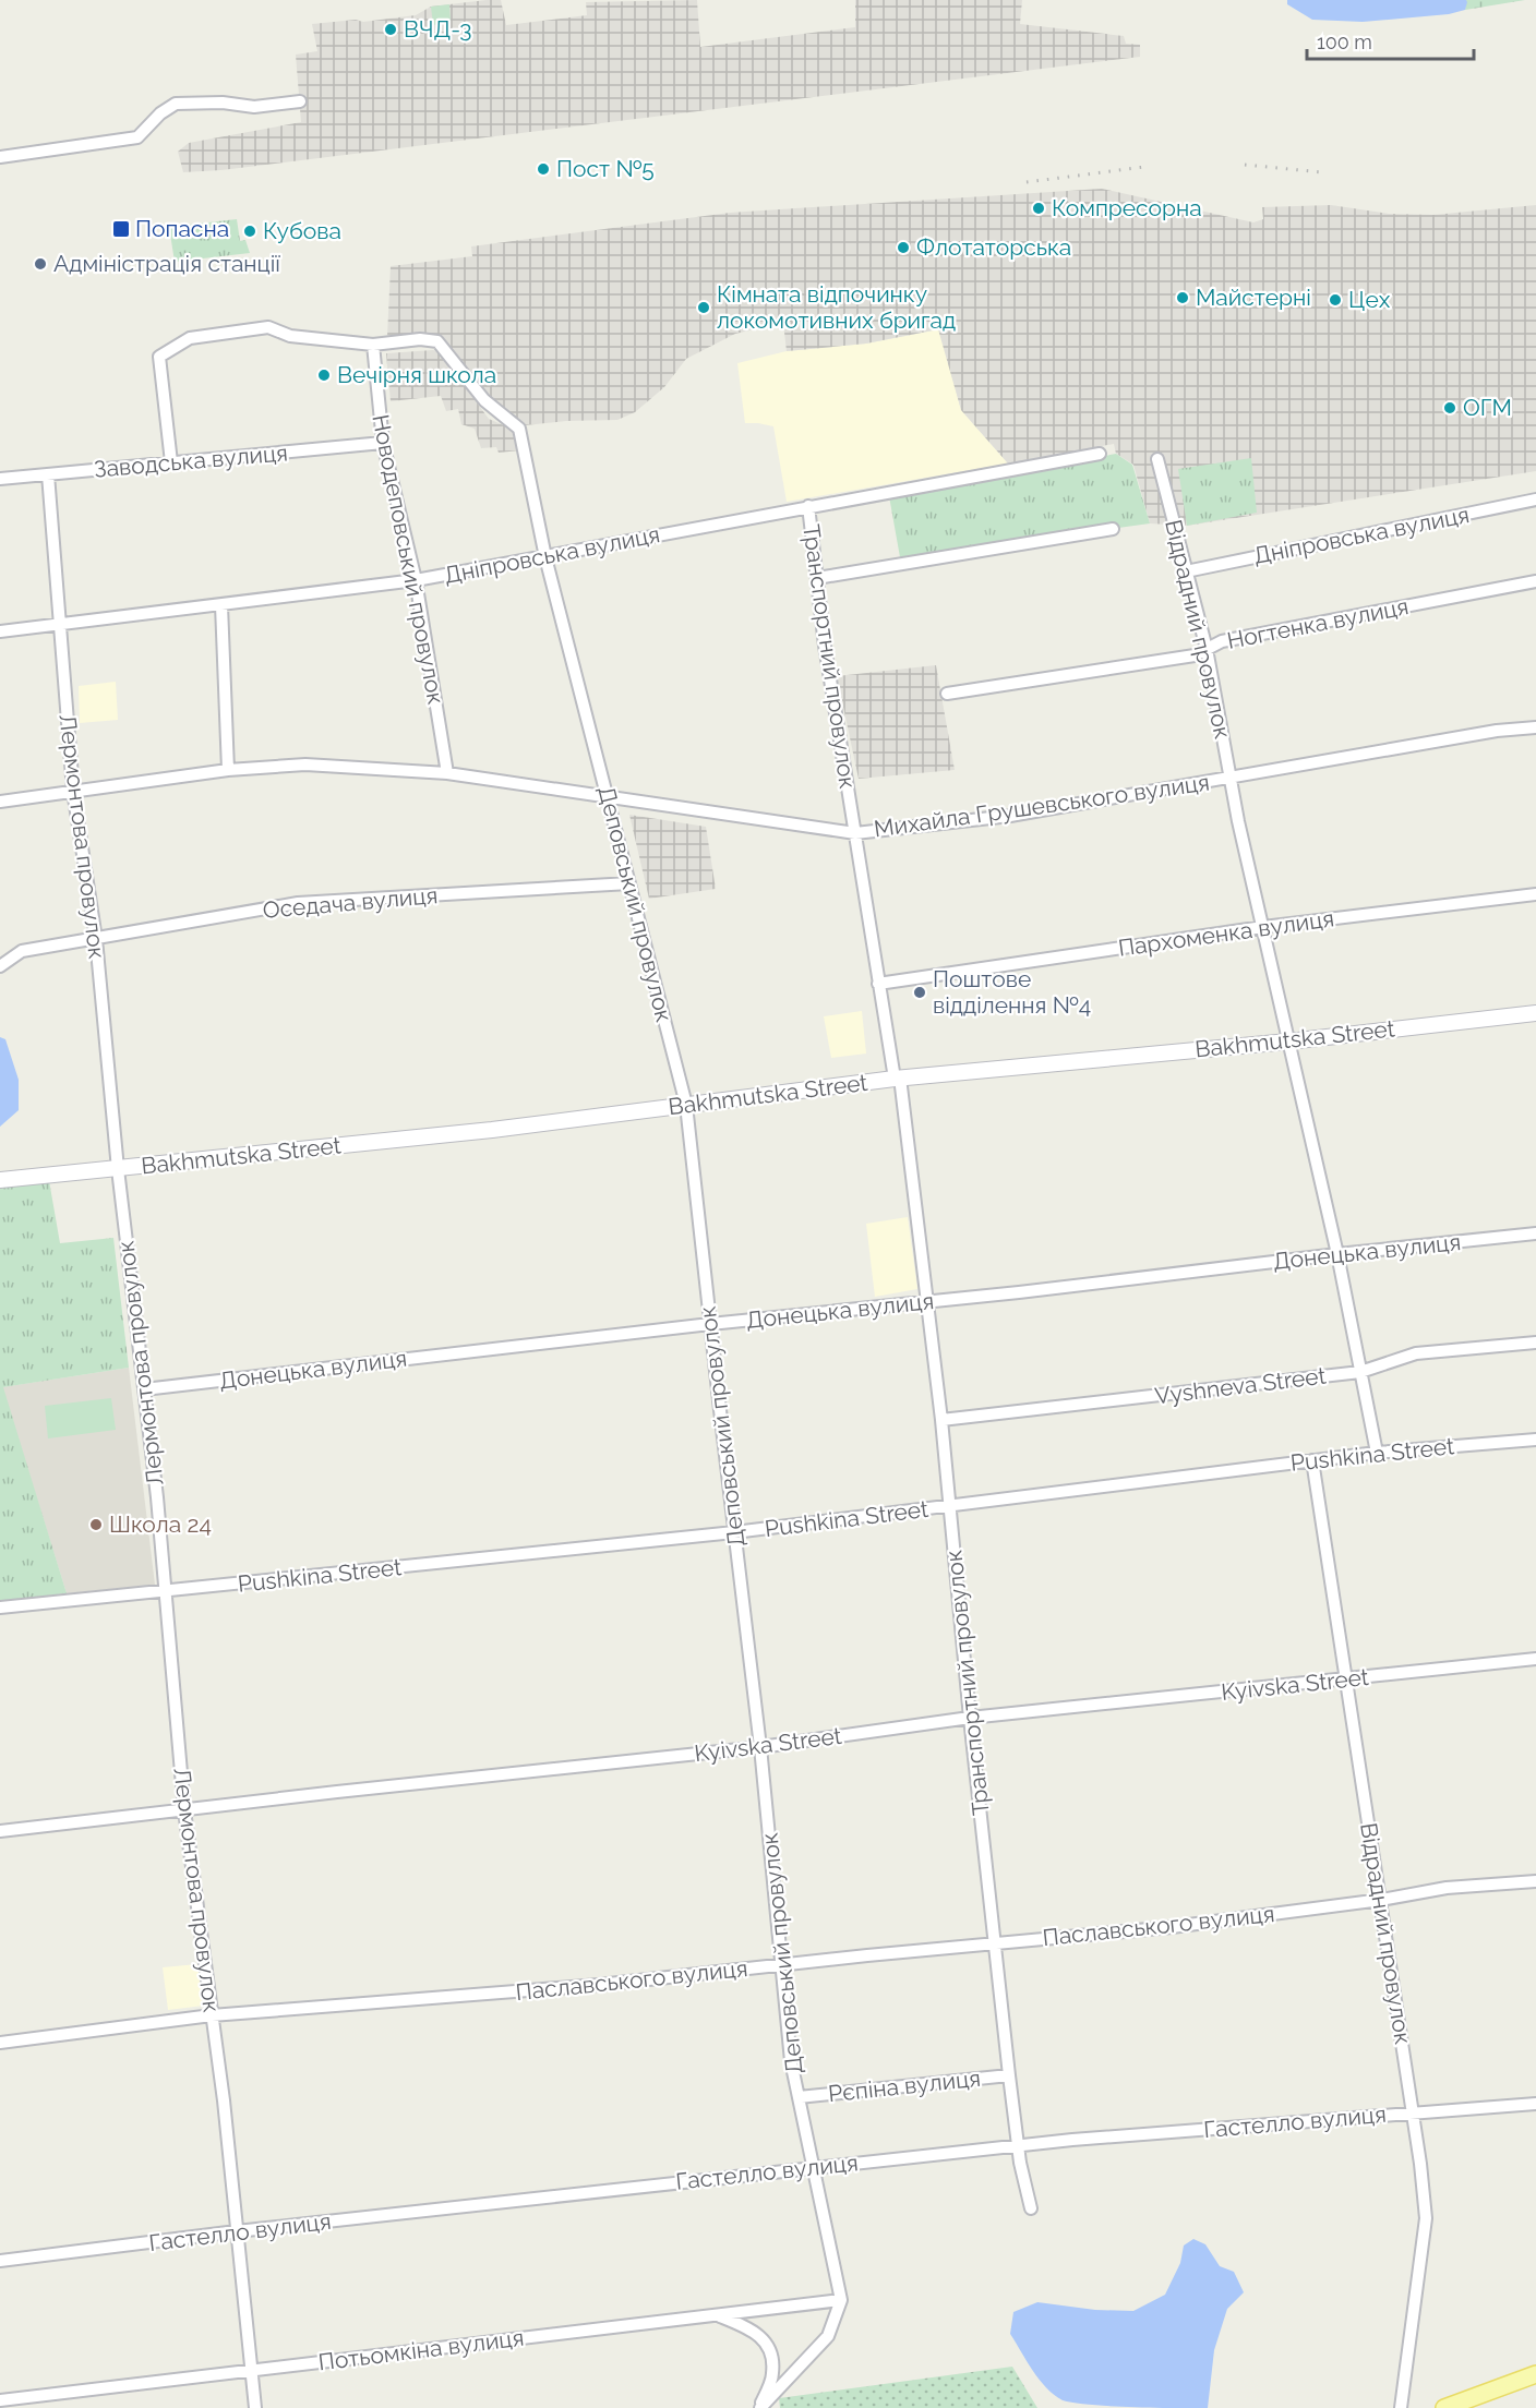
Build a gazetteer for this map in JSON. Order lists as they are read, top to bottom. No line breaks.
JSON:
{"streets":{"street":["Заводська вулиця","Дніпровська вулиця","Новодеповський провулок","Ногтенка вулиця","Відрадний провулок","Транспортний провулок","Михайла Грушевського вулиця","Лермонтова провулок","Оседача вулиця","Деповський провулок","Пархоменка вулиця","Bakhmutska Street","Донецька вулиця","Vyshneva Street","Pushkina Street","Kyivska Street","Паславського вулиця","Рєпіна вулиця","Гастелло вулиця","Потьомкіна вулиця"]},"crossings":[["Заводська вулиця","Новодеповський провулок"],["Заводська вулиця","Лермонтова провулок"],["Дніпровська вулиця","Новодеповський провулок"],["Дніпровська вулиця","Відрадний провулок"],["Дніпровська вулиця","Транспортний провулок"],["Дніпровська вулиця","Лермонтова провулок"],["Дніпровська вулиця","Деповський провулок"],["Новодеповський провулок","Михайла Грушевського вулиця"],["Новодеповський провулок","Деповський провулок"],["Ногтенка вулиця","Відрадний провулок"],["Відрадний провулок","Михайла Грушевського вулиця"],["Відрадний провулок","Пархоменка вулиця"],["Відрадний провулок","Bakhmutska Street"],["Відрадний провулок","Донецька вулиця"],["Відрадний провулок","Vyshneva Street"],["Відрадний провулок","Pushkina Street"],["Відрадний провулок","Kyivska Street"],["Відрадний провулок","Паславського вулиця"],["Відрадний провулок","Гастелло вулиця"],["Транспортний провулок","Михайла Грушевського вулиця"],["Транспортний провулок","Пархоменка вулиця"],["Транспортний провулок","Bakhmutska Street"],["Транспортний провулок","Донецька вулиця"],["Транспортний провулок","Vyshneva Street"],["Транспортний провулок","Pushkina Street"],["Транспортний провулок","Kyivska Street"],["Транспортний провулок","Паславського вулиця"],["Транспортний провулок","Рєпіна вулиця"],["Транспортний провулок","Гастелло вулиця"],["Михайла Грушевського вулиця","Лермонтова провулок"],["Михайла Грушевського вулиця","Деповський провулок"],["Лермонтова провулок","Оседача вулиця"],["Лермонтова провулок","Bakhmutska Street"],["Лермонтова провулок","Донецька вулиця"],["Лермонтова провулок","Pushkina Street"],["Лермонтова провулок","Kyivska Street"],["Лермонтова провулок","Паславського вулиця"],["Лермонтова провулок","Гастелло вулиця"],["Лермонтова провулок","Потьомкіна вулиця"],["Оседача вулиця","Деповський провулок"],["Деповський провулок","Bakhmutska Street"],["Деповський провулок","Донецька вулиця"],["Деповський провулок","Pushkina Street"],["Деповський провулок","Kyivska Street"],["Деповський провулок","Паславського вулиця"],["Деповський провулок","Рєпіна вулиця"],["Деповський провулок","Гастелло вулиця"],["Деповський провулок","Потьомкіна вулиця"]],"places":{"other":["ВЧД-3","Пост №5","Компресорна","Кубова","Флотаторська","Адміністрація станції","Майстерні","Цех","Кімната відпочинку локомотивних бригад","Вечірня школа","ОГМ","Поштове відділення №4","Школа 24"],"transit":["Попасна"]},"scale_bar":"100 m"}
